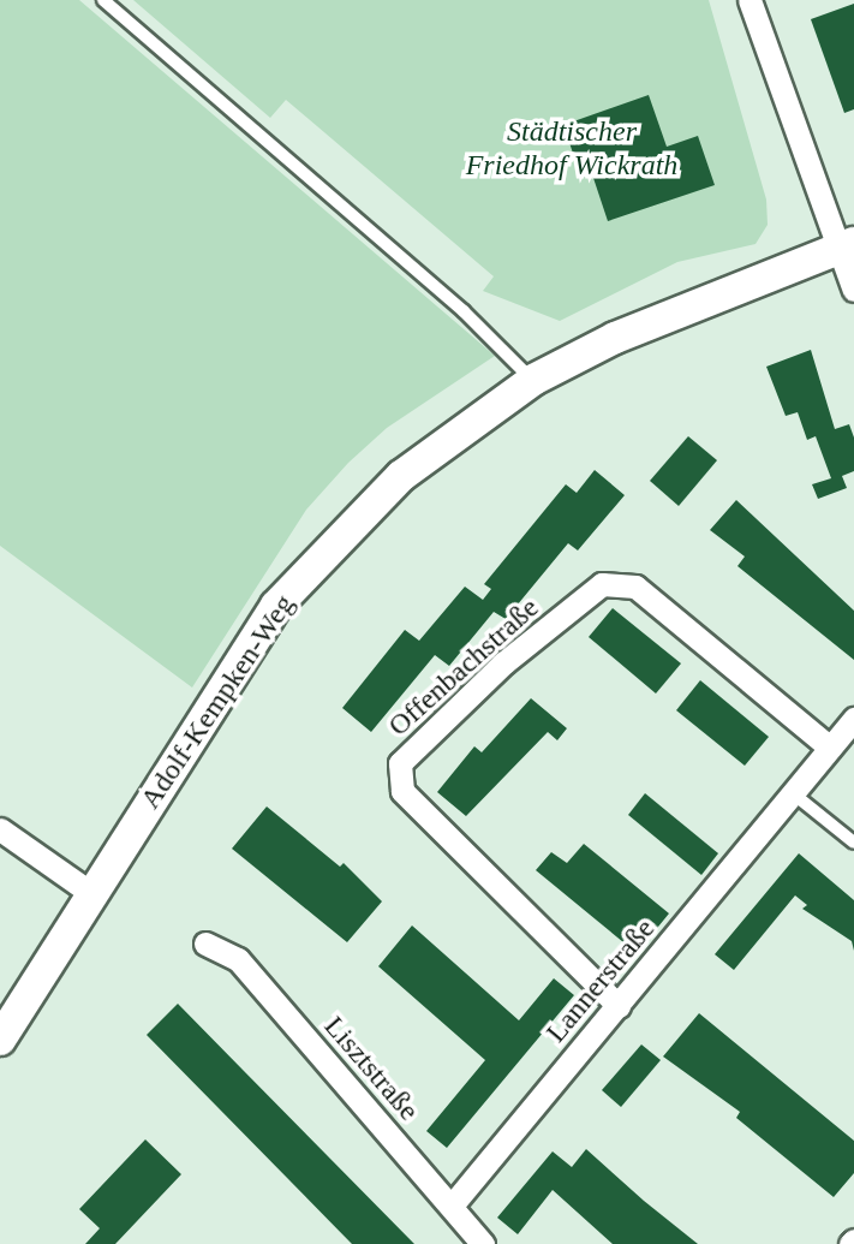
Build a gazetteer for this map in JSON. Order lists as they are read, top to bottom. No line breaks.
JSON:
{"streets":{"main road":["Adolf-Kempken-Weg"],"street":["Offenbachstraße","Lannerstraße","Lisztstraße"]},"crossings":[["Offenbachstraße","Lannerstraße"],["Lannerstraße","Lisztstraße"]],"parks":["Städtischer Friedhof Wickrath"]}
